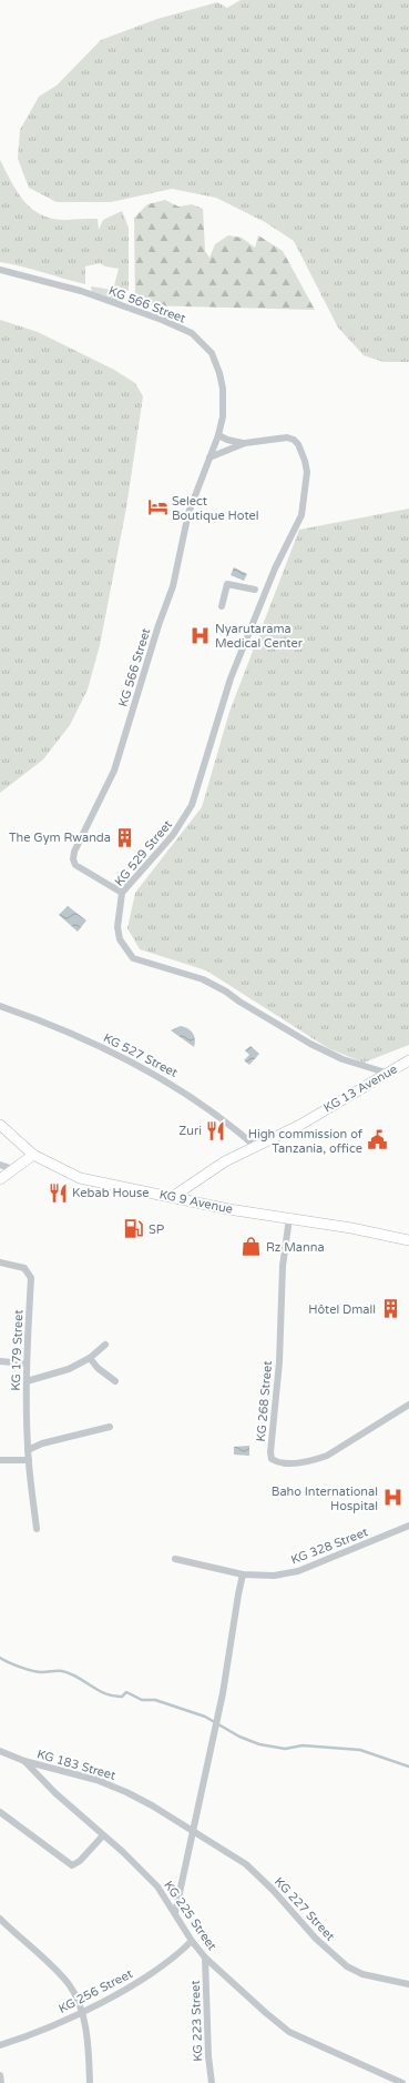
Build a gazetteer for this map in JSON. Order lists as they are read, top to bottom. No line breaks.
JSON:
{"streets":{"main road":["KG 13 Avenue","KG 9 Avenue"],"street":["KG 566 Street","KG 529 Street","KG 527 Street","KG 179 Street","KG 268 Street","KG 328 Street","KG 183 Street","KG 227 Street","KG 225 Street","KG 256 Street","KG 223 Street"]},"crossings":[["KG 566 Street","KG 529 Street"],["KG 529 Street","KG 13 Avenue"],["KG 527 Street","KG 13 Avenue"],["KG 13 Avenue","KG 9 Avenue"],["KG 9 Avenue","KG 268 Street"],["KG 183 Street","KG 227 Street"],["KG 183 Street","KG 225 Street"],["KG 225 Street","KG 256 Street"],["KG 225 Street","KG 223 Street"]],"places":{"hotel":["Select Boutique Hotel"],"hospital":["Nyarutarama Medical Center","Baho International Hospital"],"building":["The Gym Rwanda","Hôtel Dmall"],"restaurant":["Zuri","Kebab House"],"public building":["High commission of Tanzania, office"],"fuel station":["SP"],"shop":["Rz Manna"]}}
